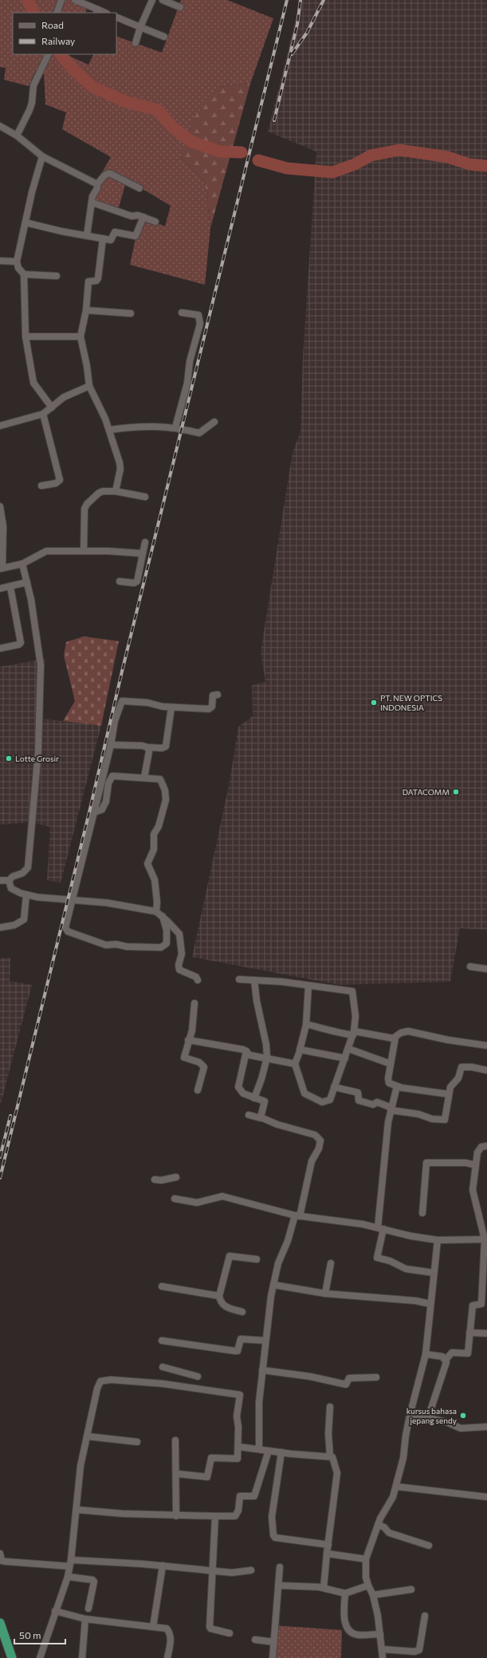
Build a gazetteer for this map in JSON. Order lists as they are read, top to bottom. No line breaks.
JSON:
{"places":["PT. NEW OPTICS INDONESIA","Lotte Grosir","DATACOMM","kursus bahasa jepang sendy"],"legend":["Road","Railway"],"scale_bar":"50 m"}
